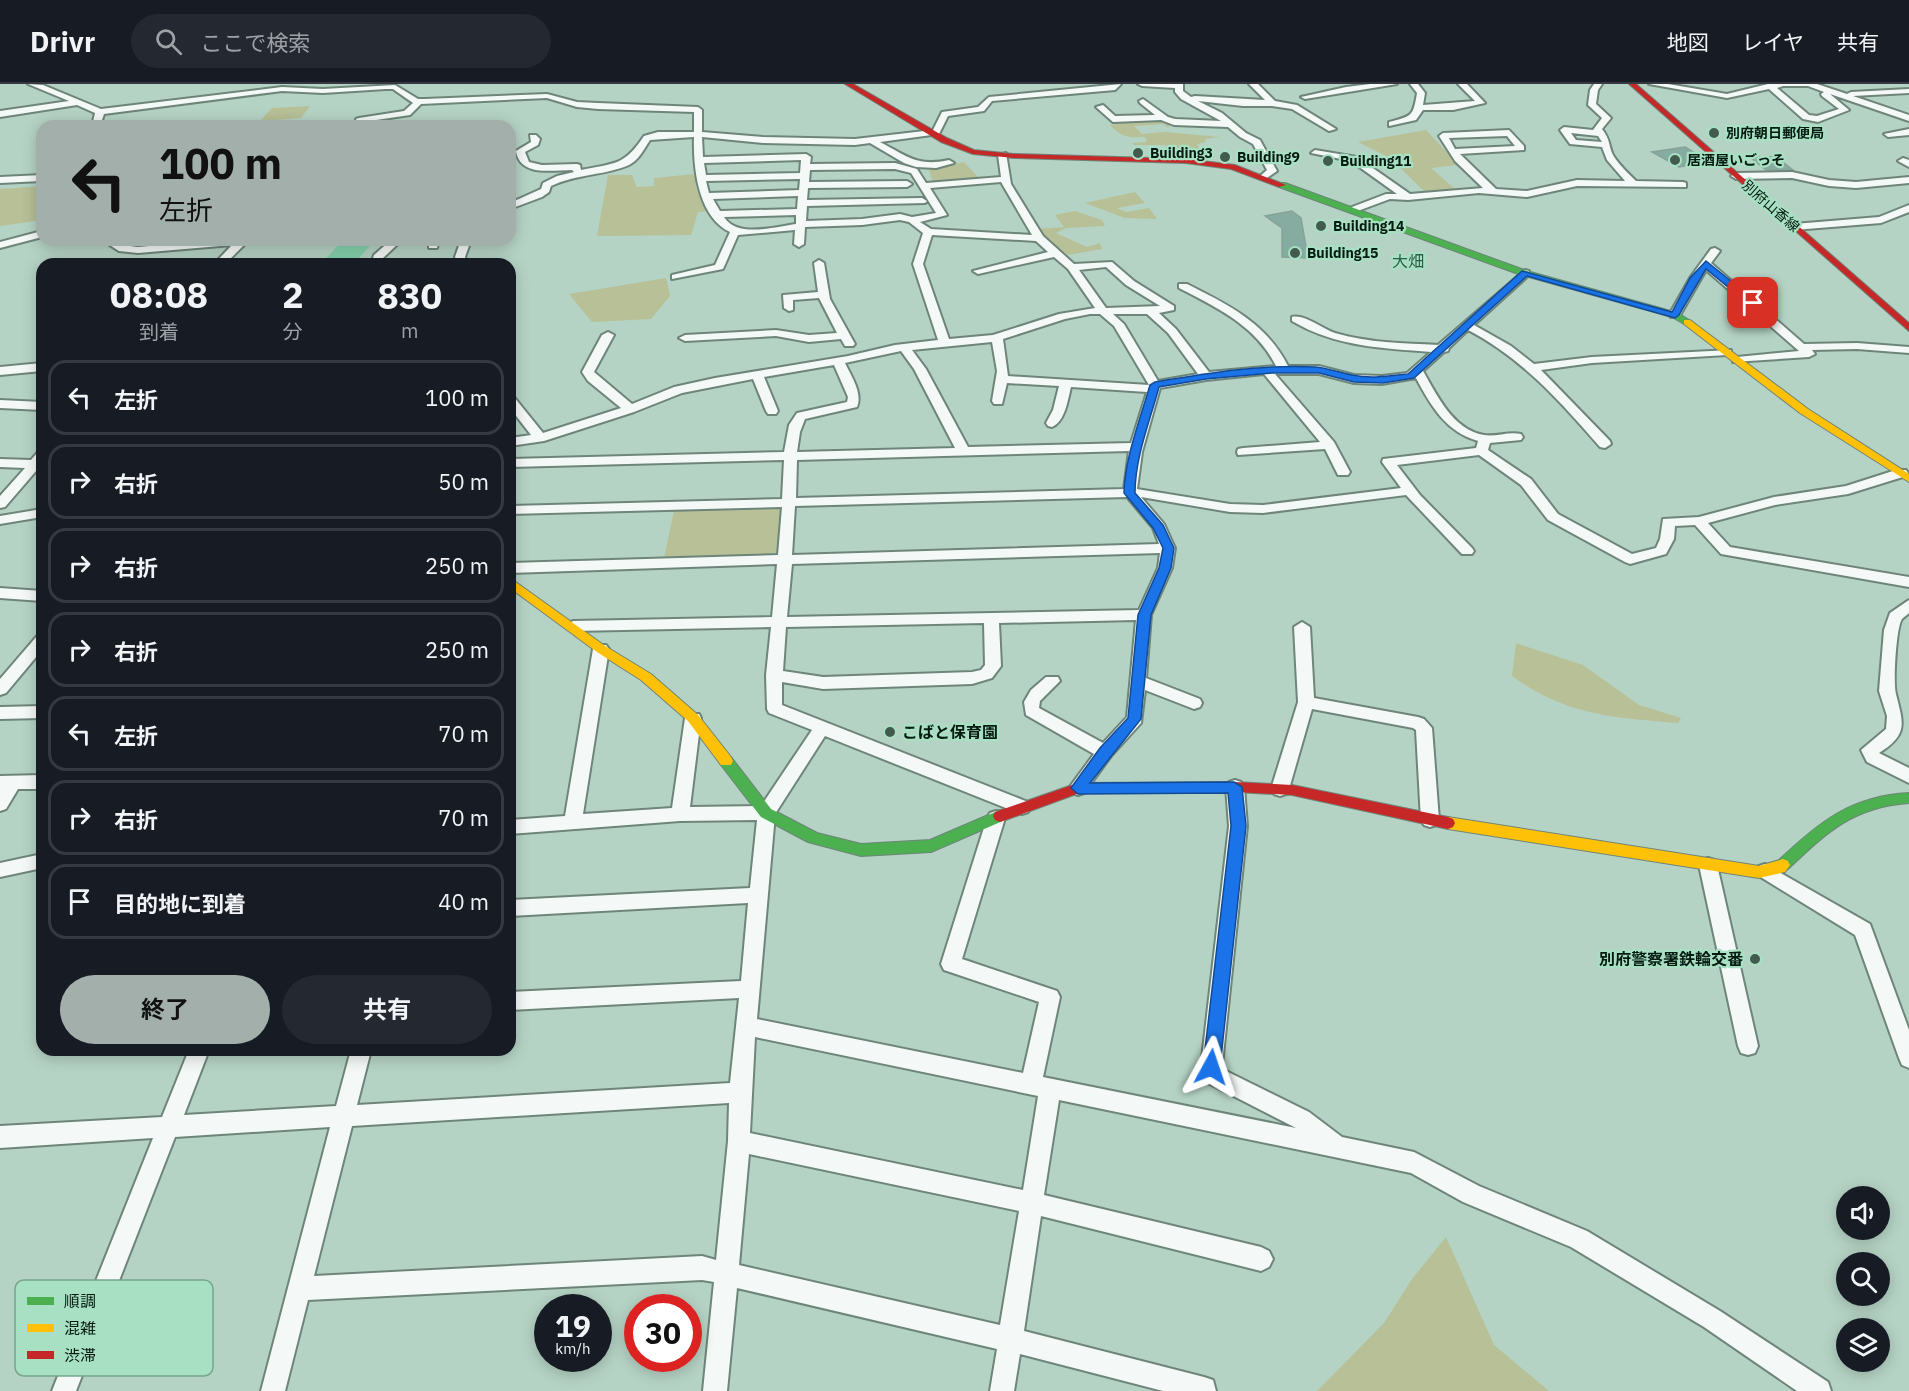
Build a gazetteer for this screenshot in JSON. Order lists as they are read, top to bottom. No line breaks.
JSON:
{"streets":{"street":["別府山香線"]},"districts":["大畑"],"places":["別府朝日郵便局","Building3","Building9","居酒屋いごっそ","Building11","Building14","Building15","こばと保育園","別府警察署鉄輪交番"],"legend":["順調","混雑","渋滞"],"page":{"header":"Drivr","search":"ここで検索","nav":["地図","レイヤ","共有"],"turn":["100 m","左折"],"eta":["08:08","到着","2","分","830","m"],"list":[{"name":"左折","value":"100 m"},{"name":"右折","value":"50 m"},{"name":"右折","value":"250 m"},{"name":"右折","value":"250 m"},{"name":"左折","value":"70 m"},{"name":"右折","value":"70 m"},{"name":"目的地に到着","value":"40 m"}],"buttons":["終了","共有"],"speed":"19 km/h","limit":"30"}}
